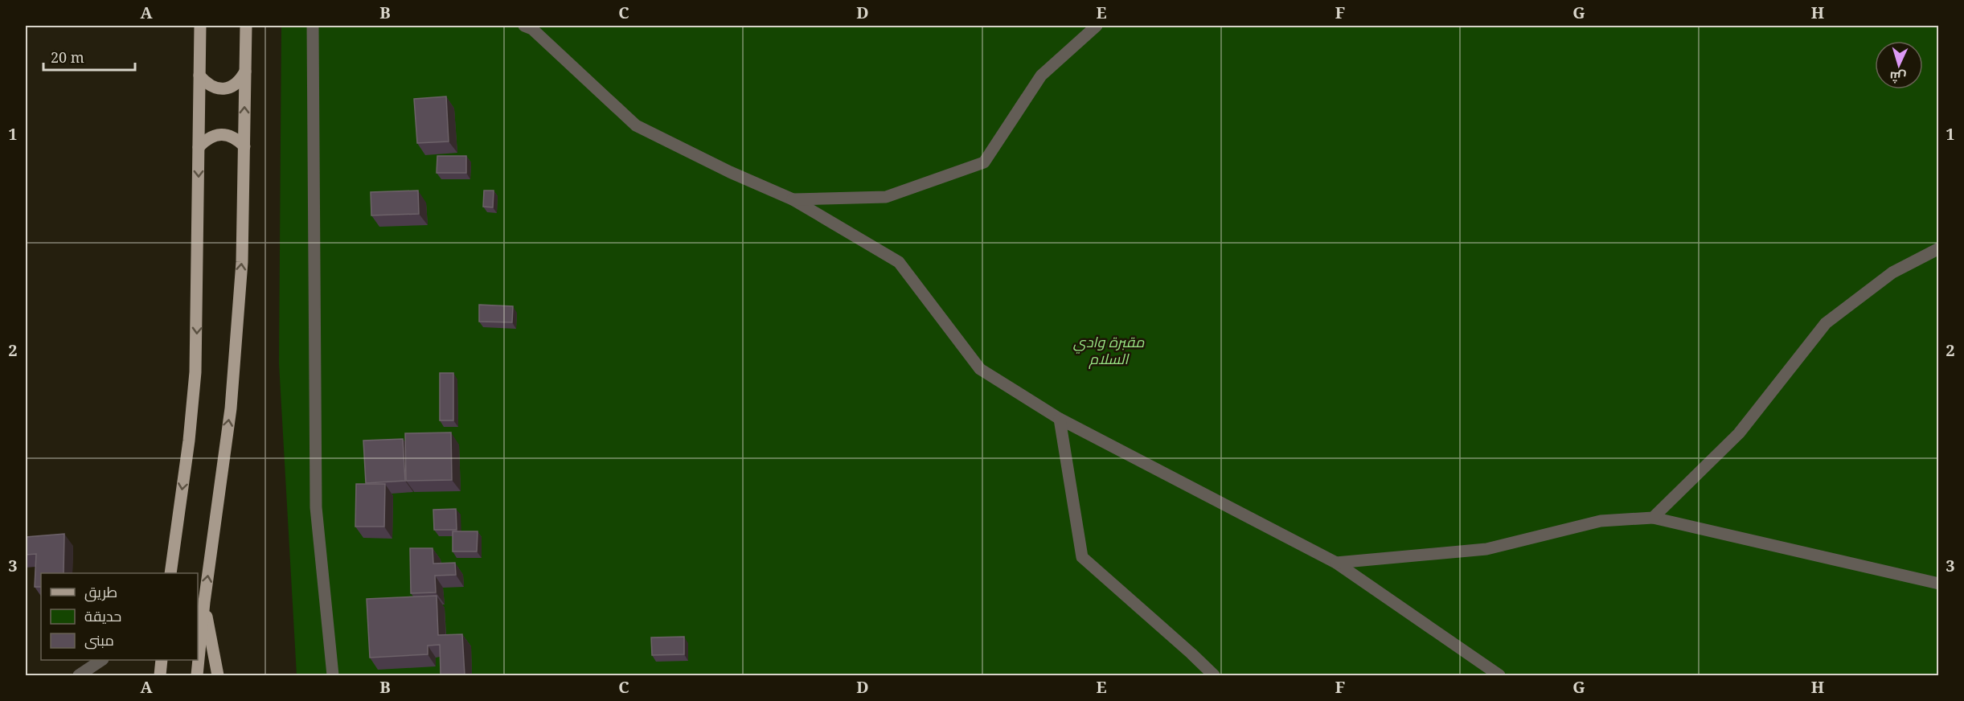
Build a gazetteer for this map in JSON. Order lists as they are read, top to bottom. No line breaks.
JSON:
{"parks":["مقبرة وادي السلام"],"legend":["طريق","حديقة","مبنى"],"scale_bar":"20 m","north":"bottom","grid":{"columns":["A","B","C","D","E","F","G","H"],"rows":["1","2","3"]}}
